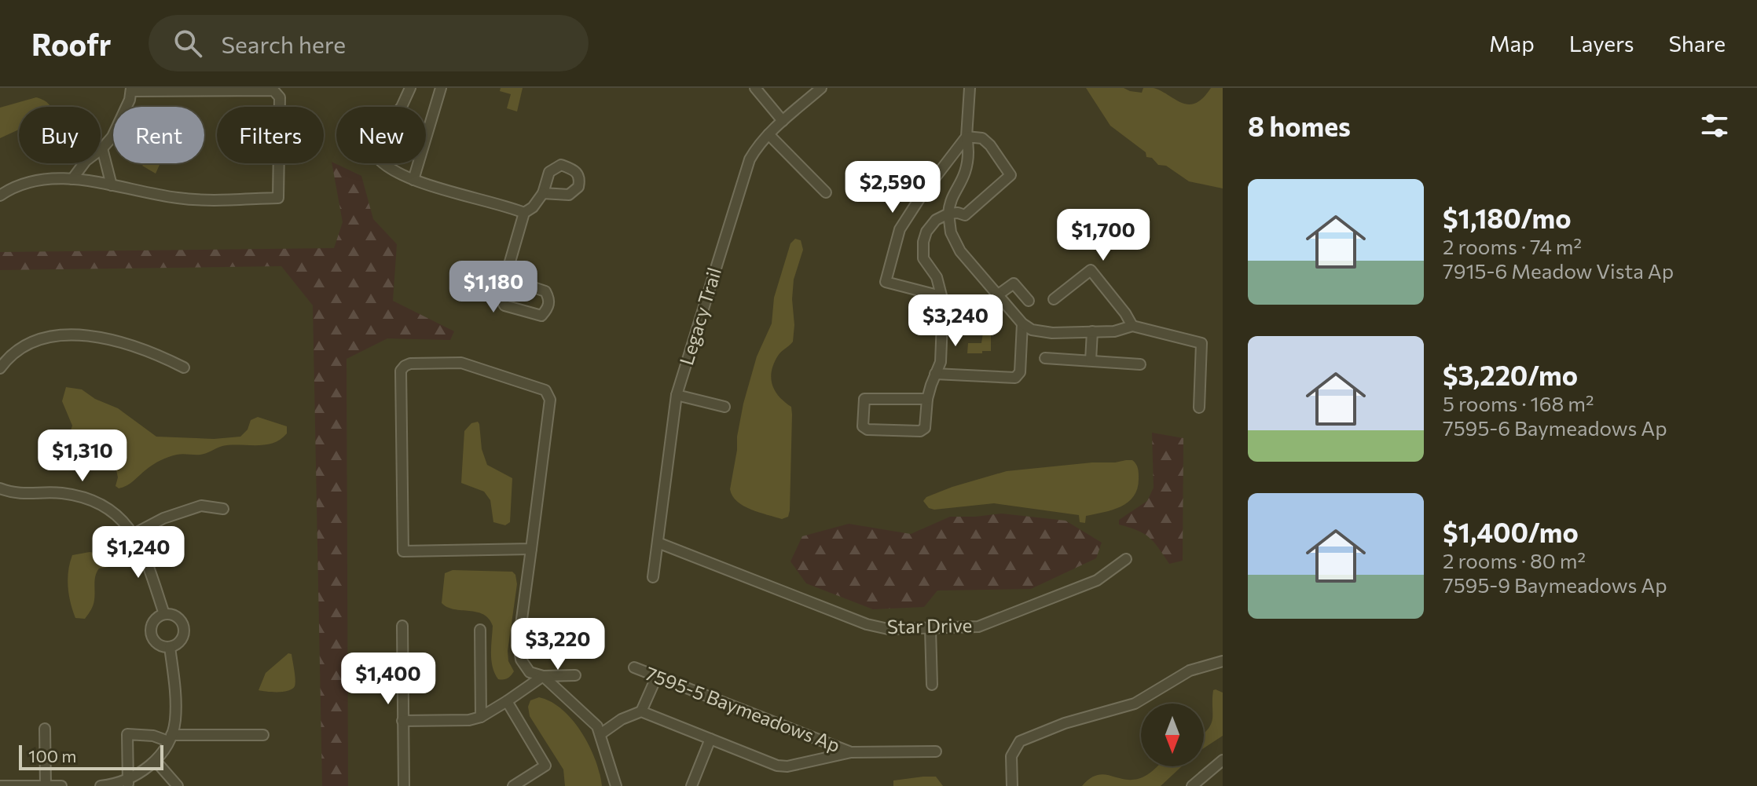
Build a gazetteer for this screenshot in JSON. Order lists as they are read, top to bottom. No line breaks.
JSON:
{"streets":{"street":["Legacy Trail","Star Drive","7595-5 Baymeadows Ap"]},"crossings":[["Legacy Trail","Star Drive"]],"scale_bar":"100 m","north":"bottom","page":{"header":"Roofr","search":"Search here","nav":["Map","Layers","Share"],"heading":"8 homes","chip":["Buy","Rent","Filters","New"],"price":["$2,590","$1,700","$1,180","$3,240","$1,310","$1,240","$3,220","$1,400"],"list":[{"name":"$1,180/mo","note":"2 rooms · 74 m² · 7915-6 Meadow Vista Ap"},{"name":"$3,220/mo","note":"5 rooms · 168 m² · 7595-6 Baymeadows Ap"},{"name":"$1,400/mo","note":"2 rooms · 80 m² · 7595-9 Baymeadows Ap"}],"scale":"100 m"}}
